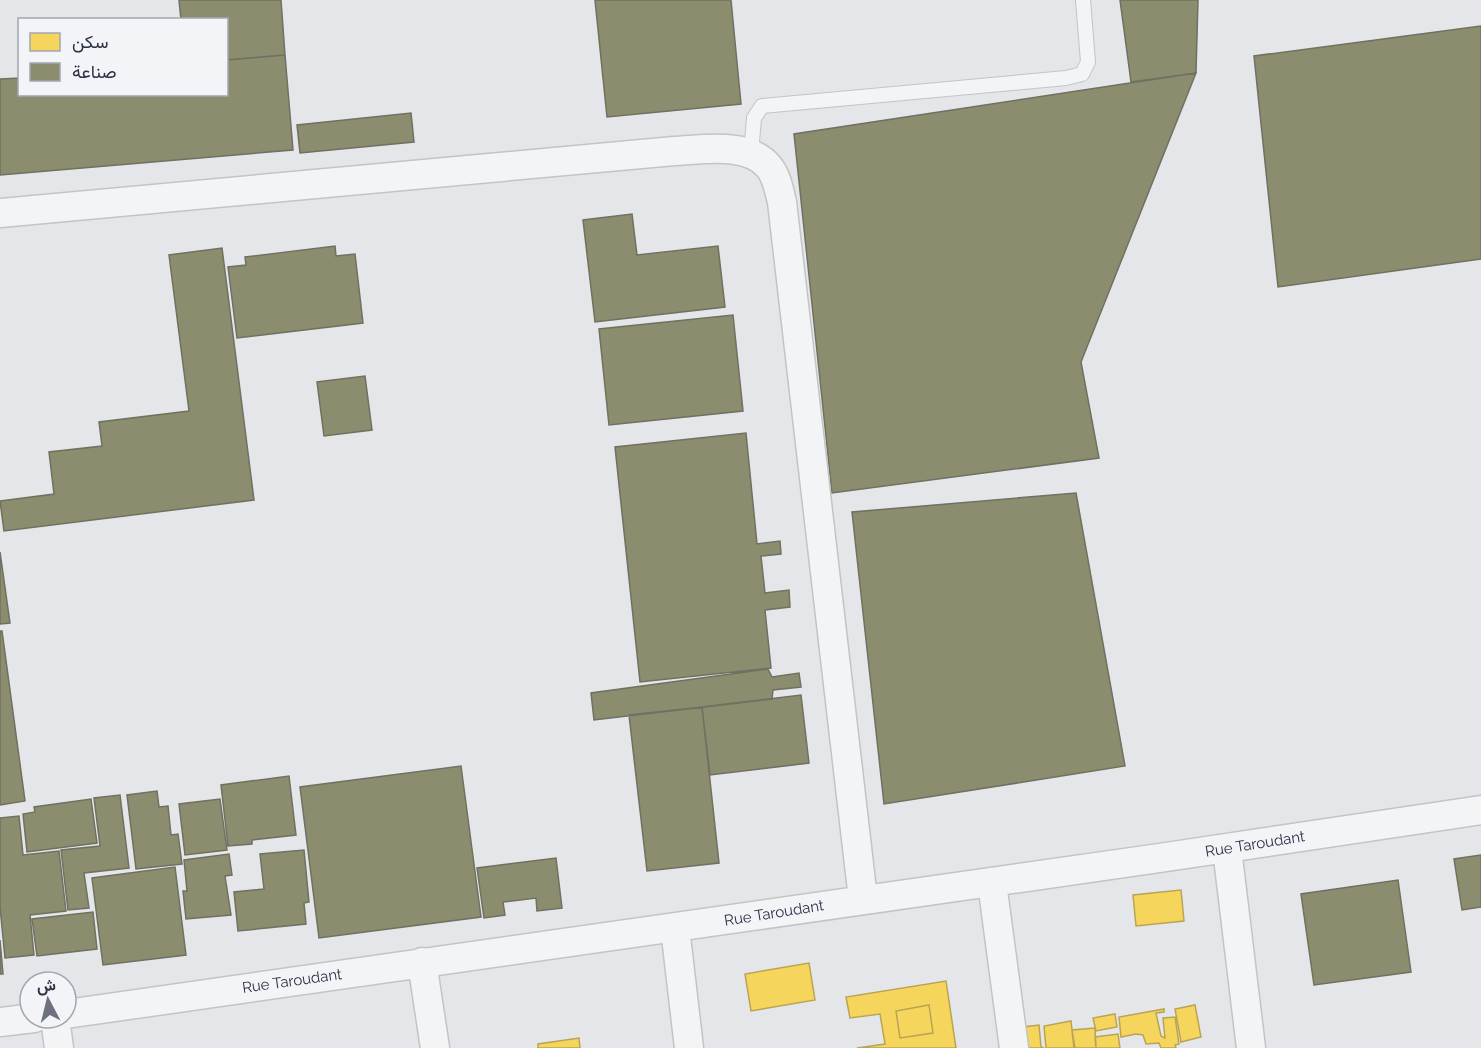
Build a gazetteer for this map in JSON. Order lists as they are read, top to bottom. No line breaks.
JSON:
{"streets":{"street":["Rue Taroudant"]},"legend":["سكن","صناعة"],"north":"top"}
